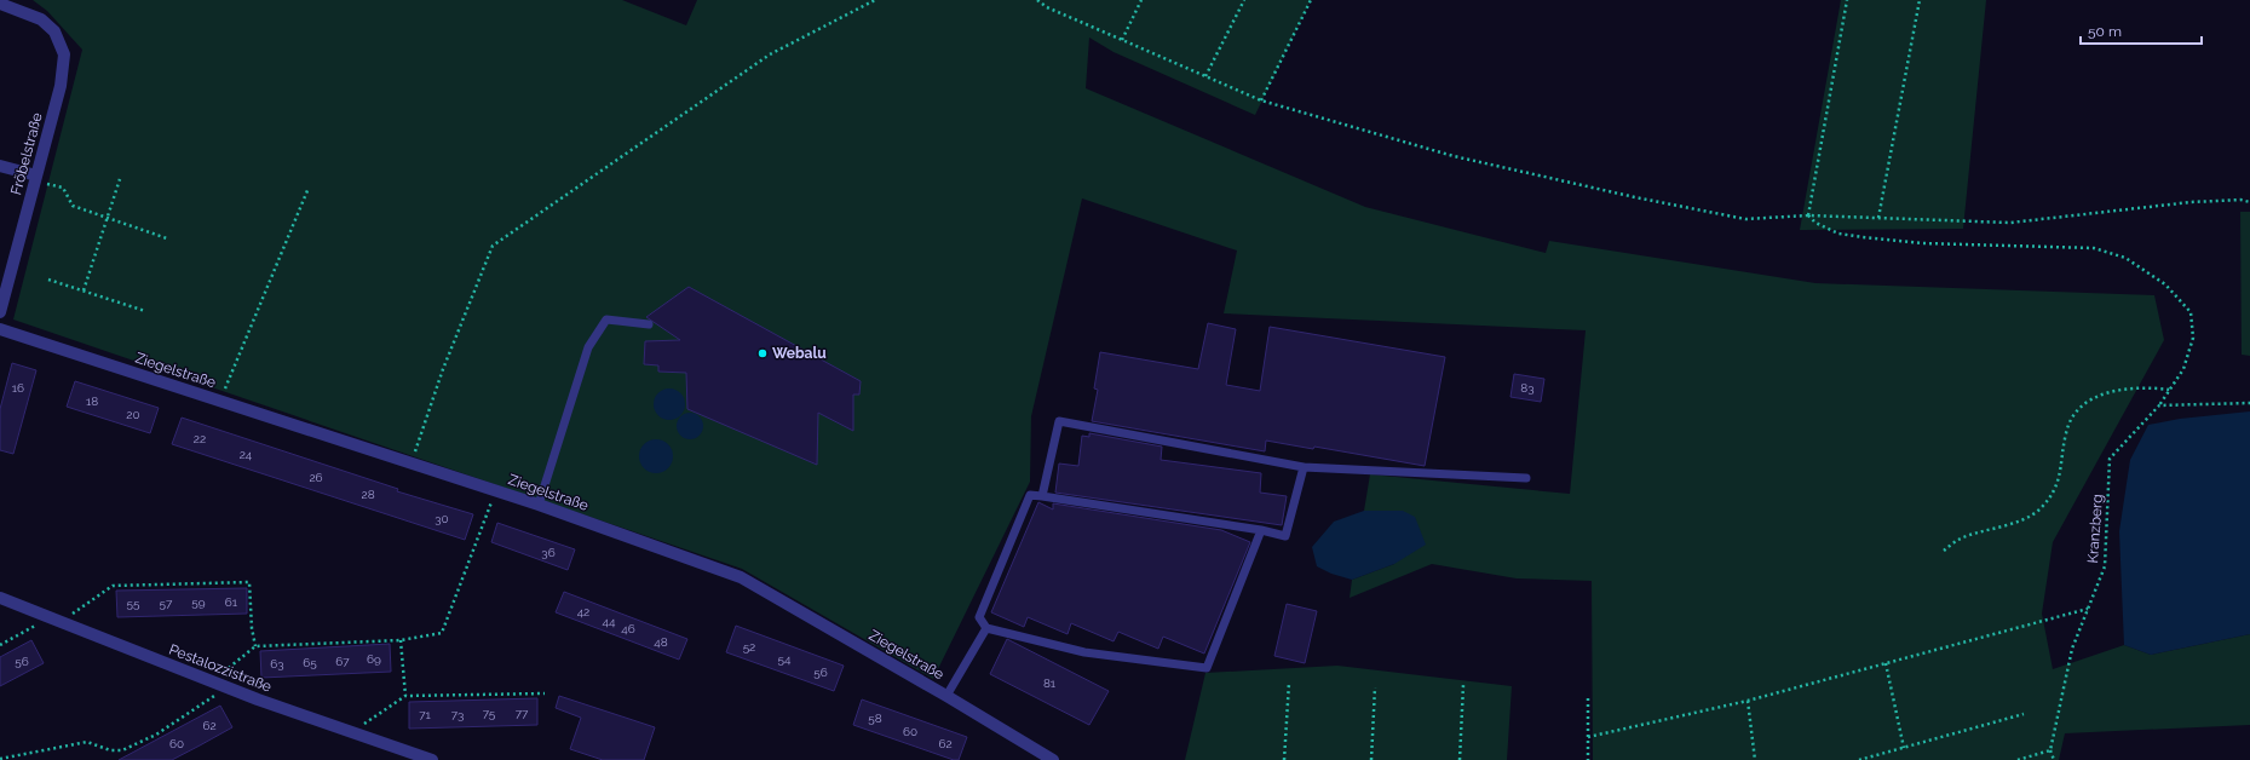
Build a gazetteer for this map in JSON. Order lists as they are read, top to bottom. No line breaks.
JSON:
{"streets":{"street":["Fröbelstraße","Ziegelstraße","Pestalozzistraße"],"path":["Kranzberg"]},"places":["Webalu"],"house_numbers":["16","83","18","20","22","24","26","28","30","36","59","61","55","57","42","44","46","48","52","69","54","56","67","65","63","56","81","75","77","71","73","58","62","60","60","62"],"scale_bar":"50 m"}
